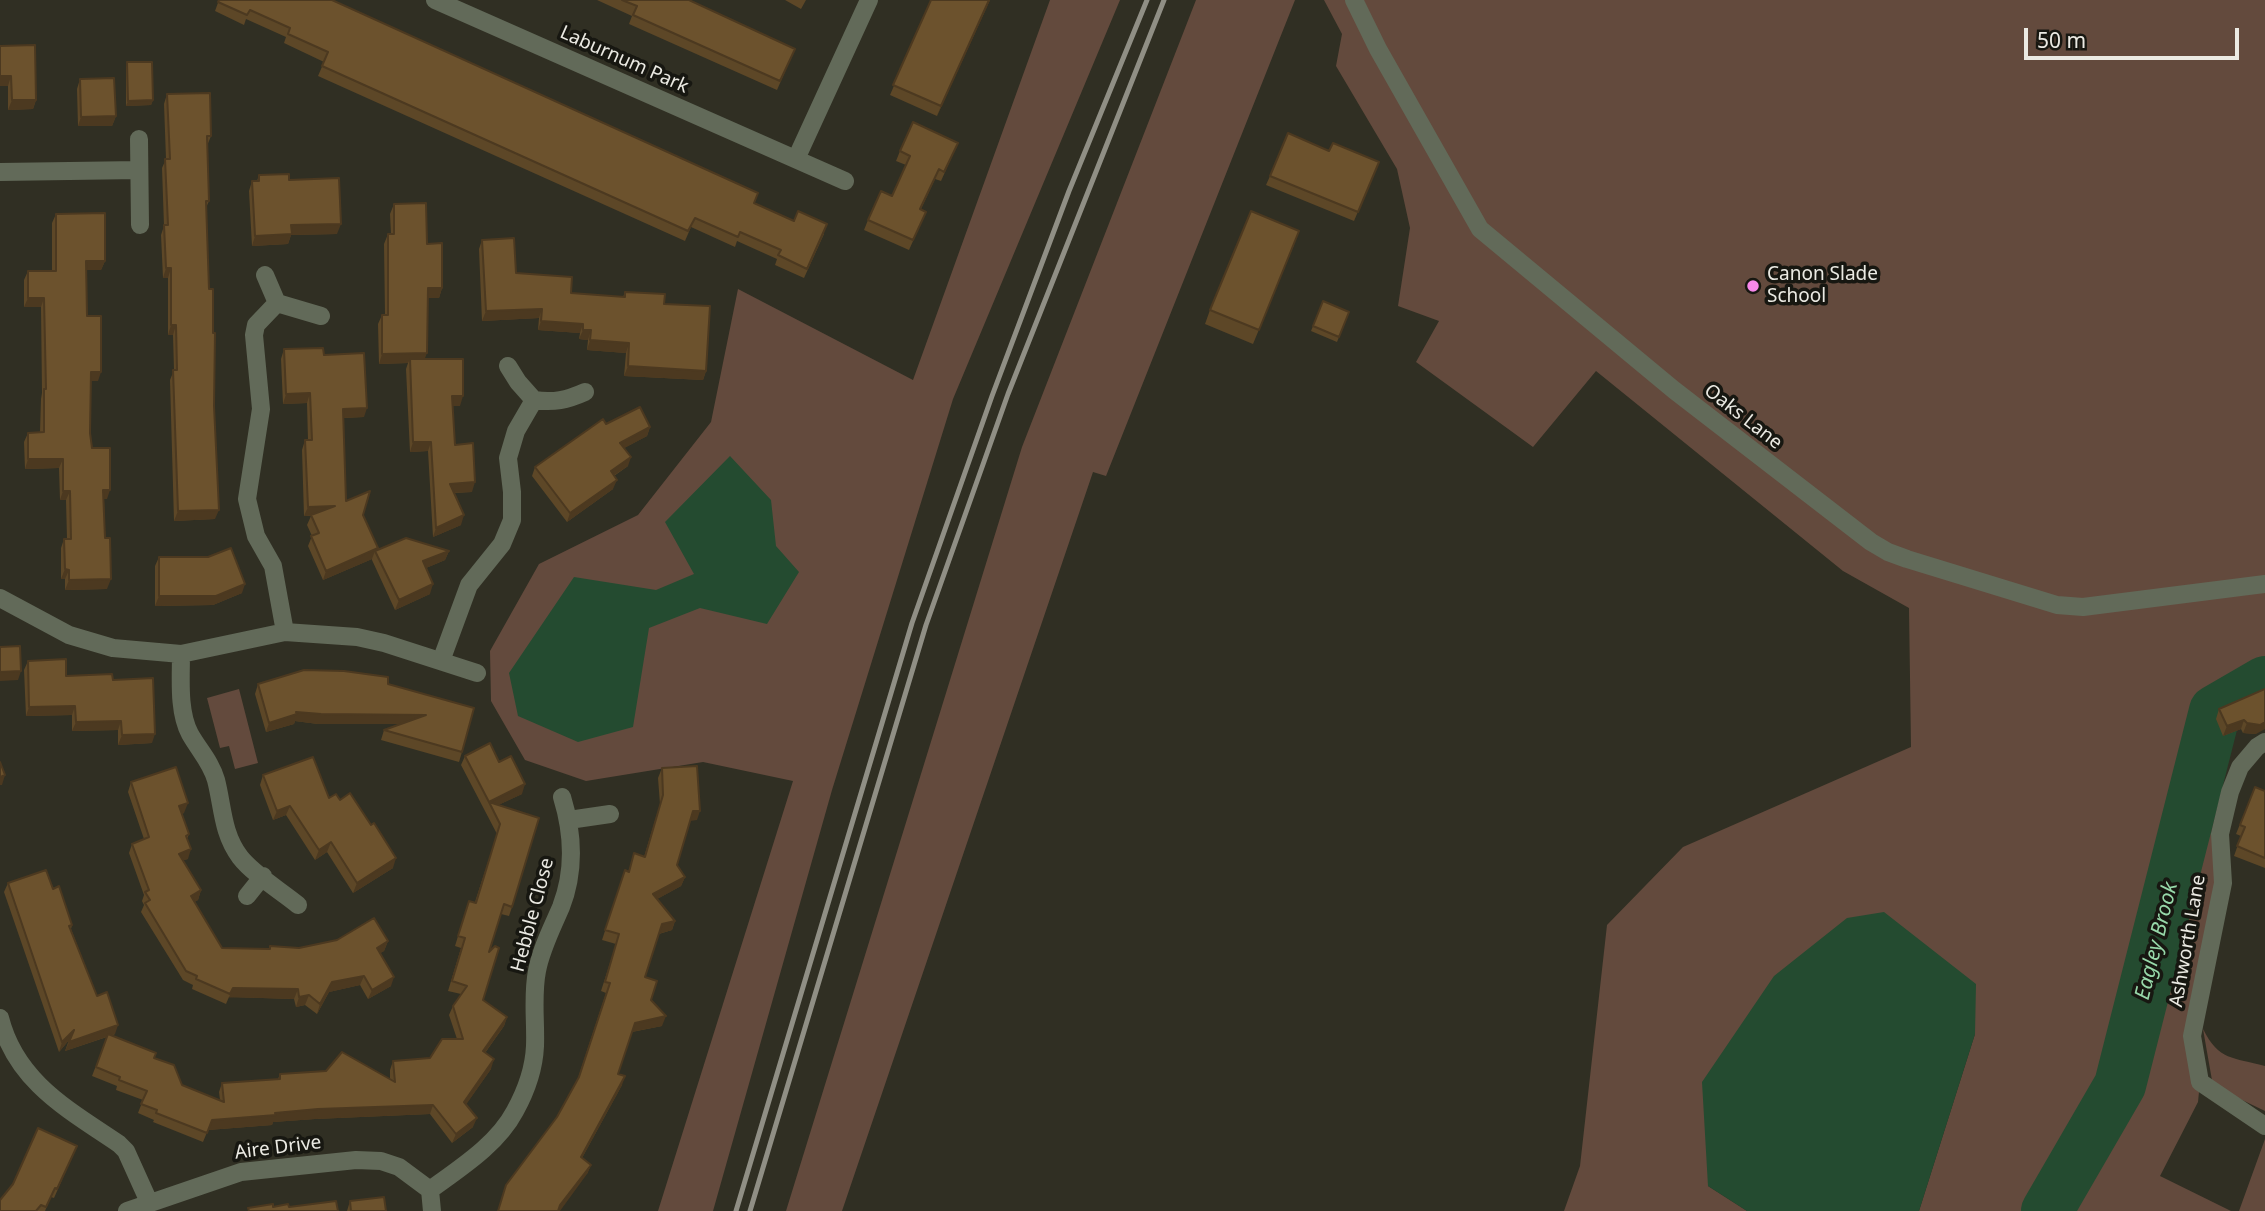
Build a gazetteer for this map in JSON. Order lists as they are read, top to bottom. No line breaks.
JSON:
{"streets":{"street":["Laburnum Park","Oaks Lane","Hebble Close","Ashworth Lane","Aire Drive"]},"crossings":[["Hebble Close","Aire Drive"]],"water":["Eagley Brook"],"places":["Canon Slade School"],"scale_bar":"50 m"}
